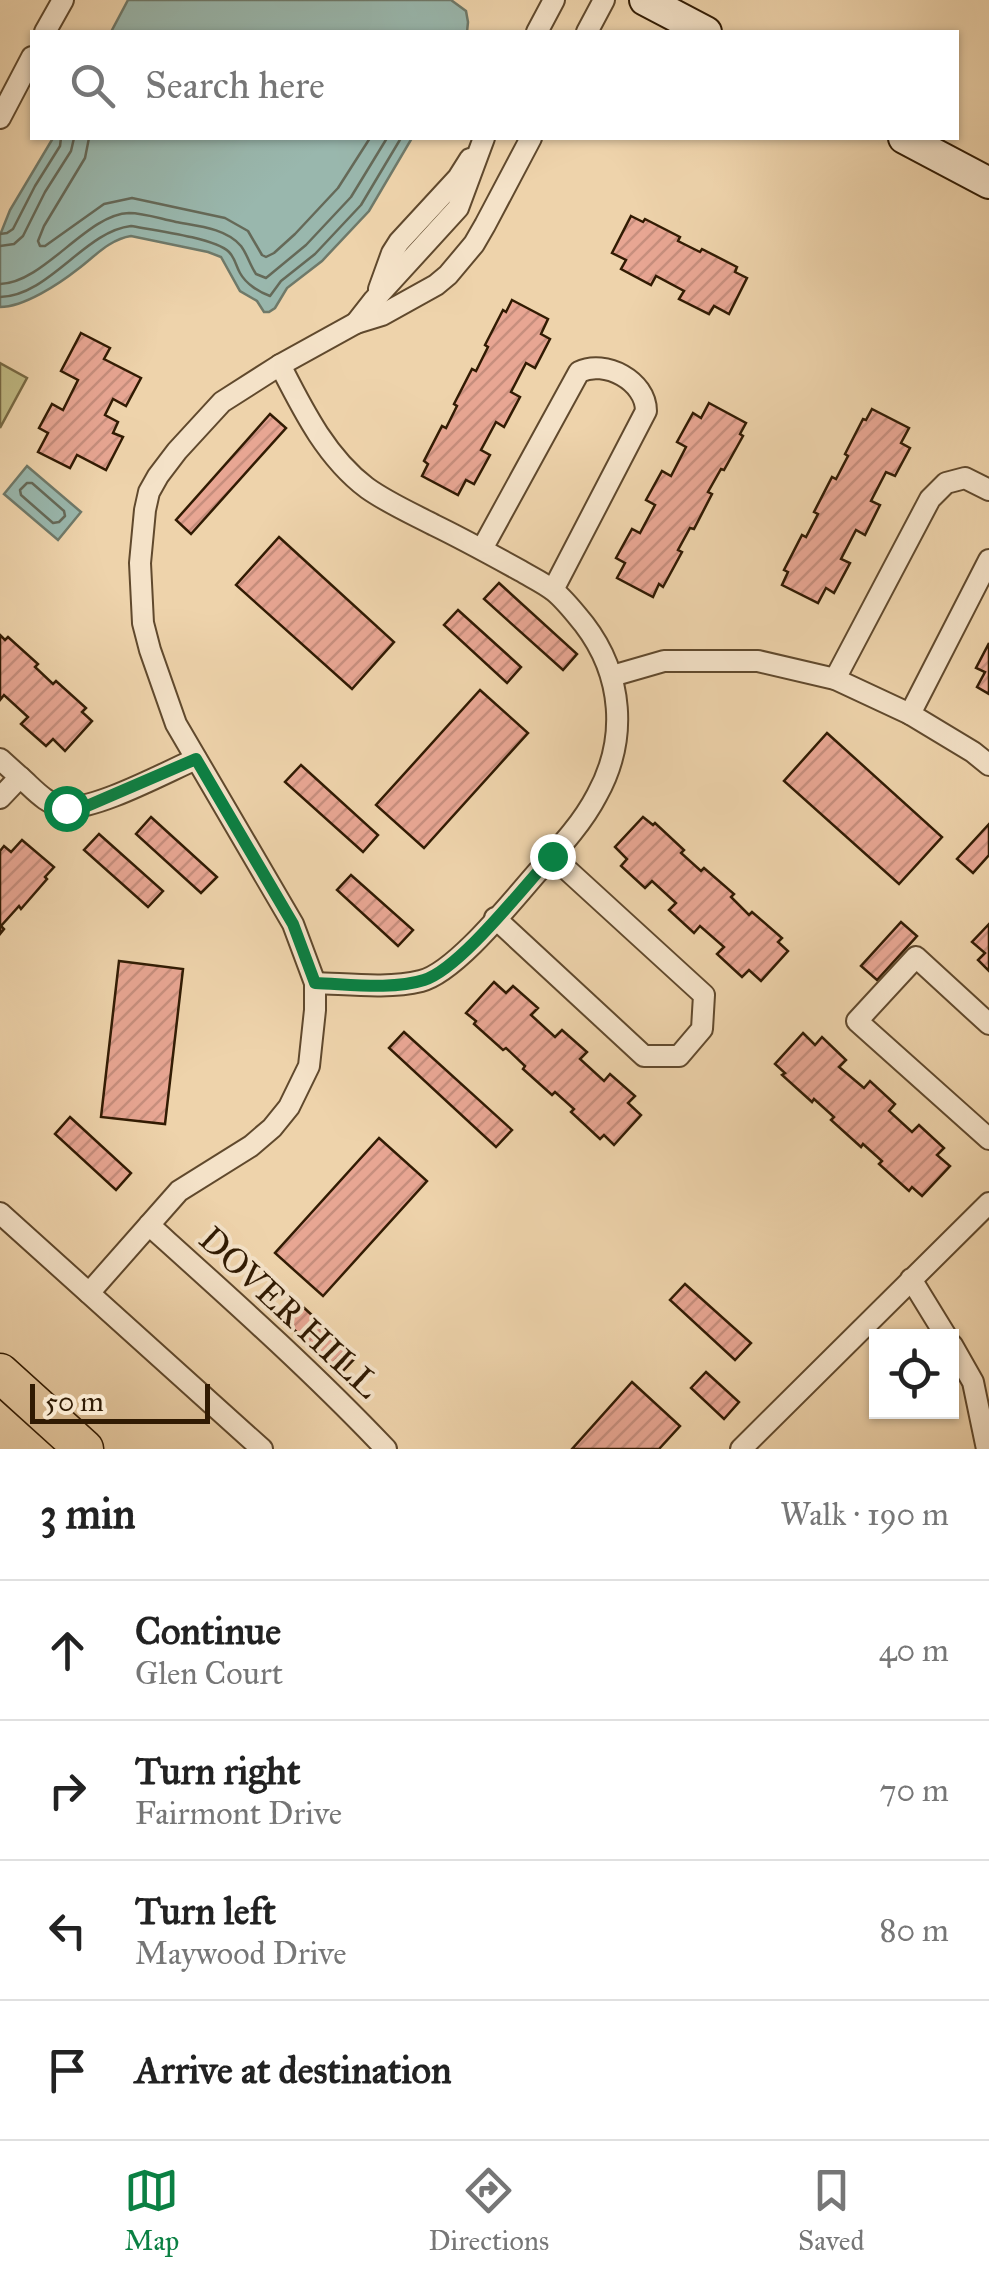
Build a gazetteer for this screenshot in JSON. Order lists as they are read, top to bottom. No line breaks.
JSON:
{"streets":{"street":["DOVER HILL"]},"scale_bar":"50 m","page":{"search":"Search here","scale":"50 m","heading":["3 min","Walk · 190 m"],"list":[["Continue","Glen Court","40 m"],["Turn right","Fairmont Drive","70 m"],["Turn left","Maywood Drive","80 m"],"Arrive at destination"],"nav":["Map","Directions","Saved"]}}
